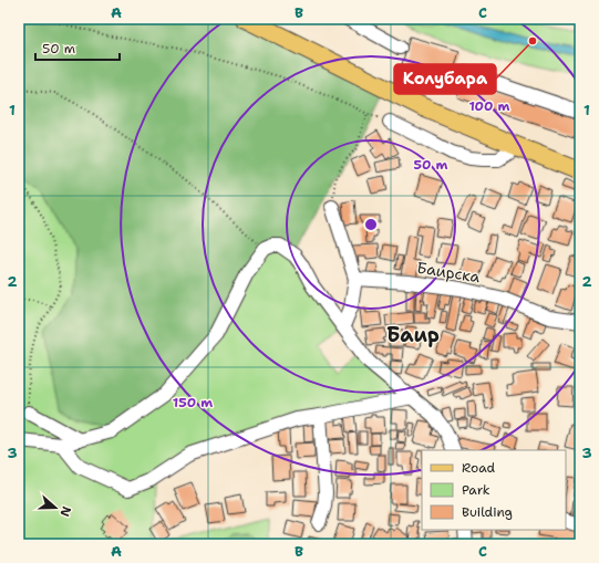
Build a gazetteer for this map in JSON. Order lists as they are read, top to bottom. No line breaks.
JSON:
{"streets":{"street":["Баирска"]},"districts":["Баир"],"places":["Колубара"],"legend":["Road","Park","Building"],"scale_bar":"50 m","north":"right","grid":{"columns":["A","B","C"],"rows":["1","2","3"]},"rings":["100 m","50 m","150 m"]}
